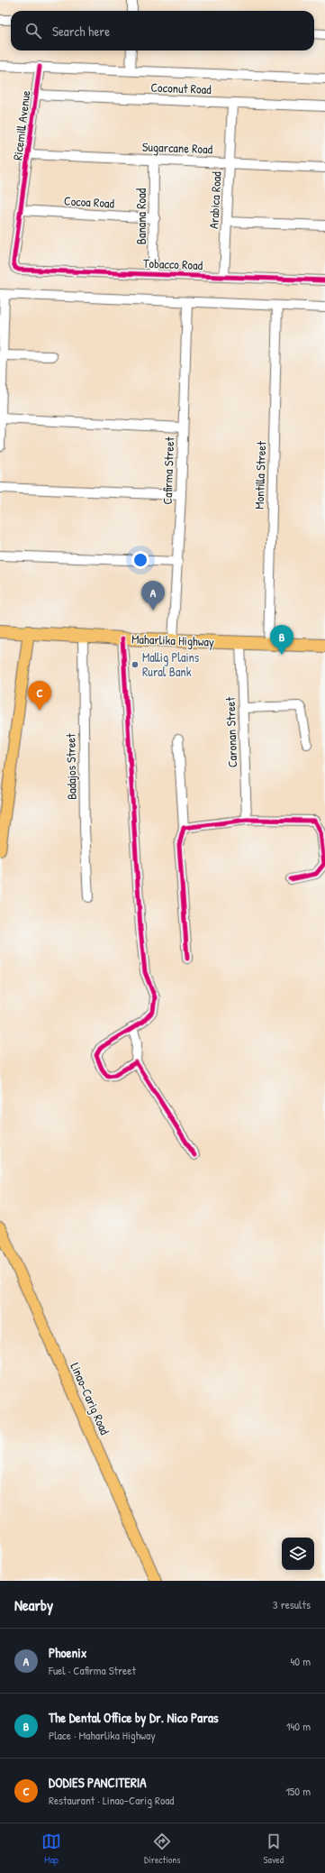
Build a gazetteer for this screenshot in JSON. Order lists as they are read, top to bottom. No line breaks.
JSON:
{"streets":{"highway":["Maharlika Highway"],"main road":["Linao-Carig Road"],"street":["Coconut Road","Ricemill Avenue","Sugarcane Road","Arabica Road","Cocoa Road","Banana Road","Tobacco Road","Cafirma Street","Montilla Street","Caronan Street","Badajos Street"]},"crossings":[["Coconut Road","Ricemill Avenue"],["Coconut Road","Arabica Road"],["Ricemill Avenue","Sugarcane Road"],["Ricemill Avenue","Cocoa Road"],["Ricemill Avenue","Tobacco Road"],["Sugarcane Road","Arabica Road"],["Sugarcane Road","Banana Road"],["Arabica Road","Tobacco Road"],["Cocoa Road","Banana Road"],["Banana Road","Tobacco Road"],["Cafirma Street","Maharlika Highway"],["Montilla Street","Maharlika Highway"],["Maharlika Highway","Caronan Street"],["Maharlika Highway","Badajos Street"]],"places":["Mallig Plains Rural Bank"],"page":{"search":"Search here","pins":["A","B","C"],"heading":["Nearby","3 results"],"list":[{"mark":"A","name":"Phoenix","note":"Fuel · Cafirma Street","value":"40 m"},{"mark":"B","name":"The Dental Office by Dr. Nico Paras","note":"Place · Maharlika Highway","value":"140 m"},{"mark":"C","name":"DODIES PANCITERIA","note":"Restaurant · Linao-Carig Road","value":"150 m"}],"nav":["Map","Directions","Saved"]}}
